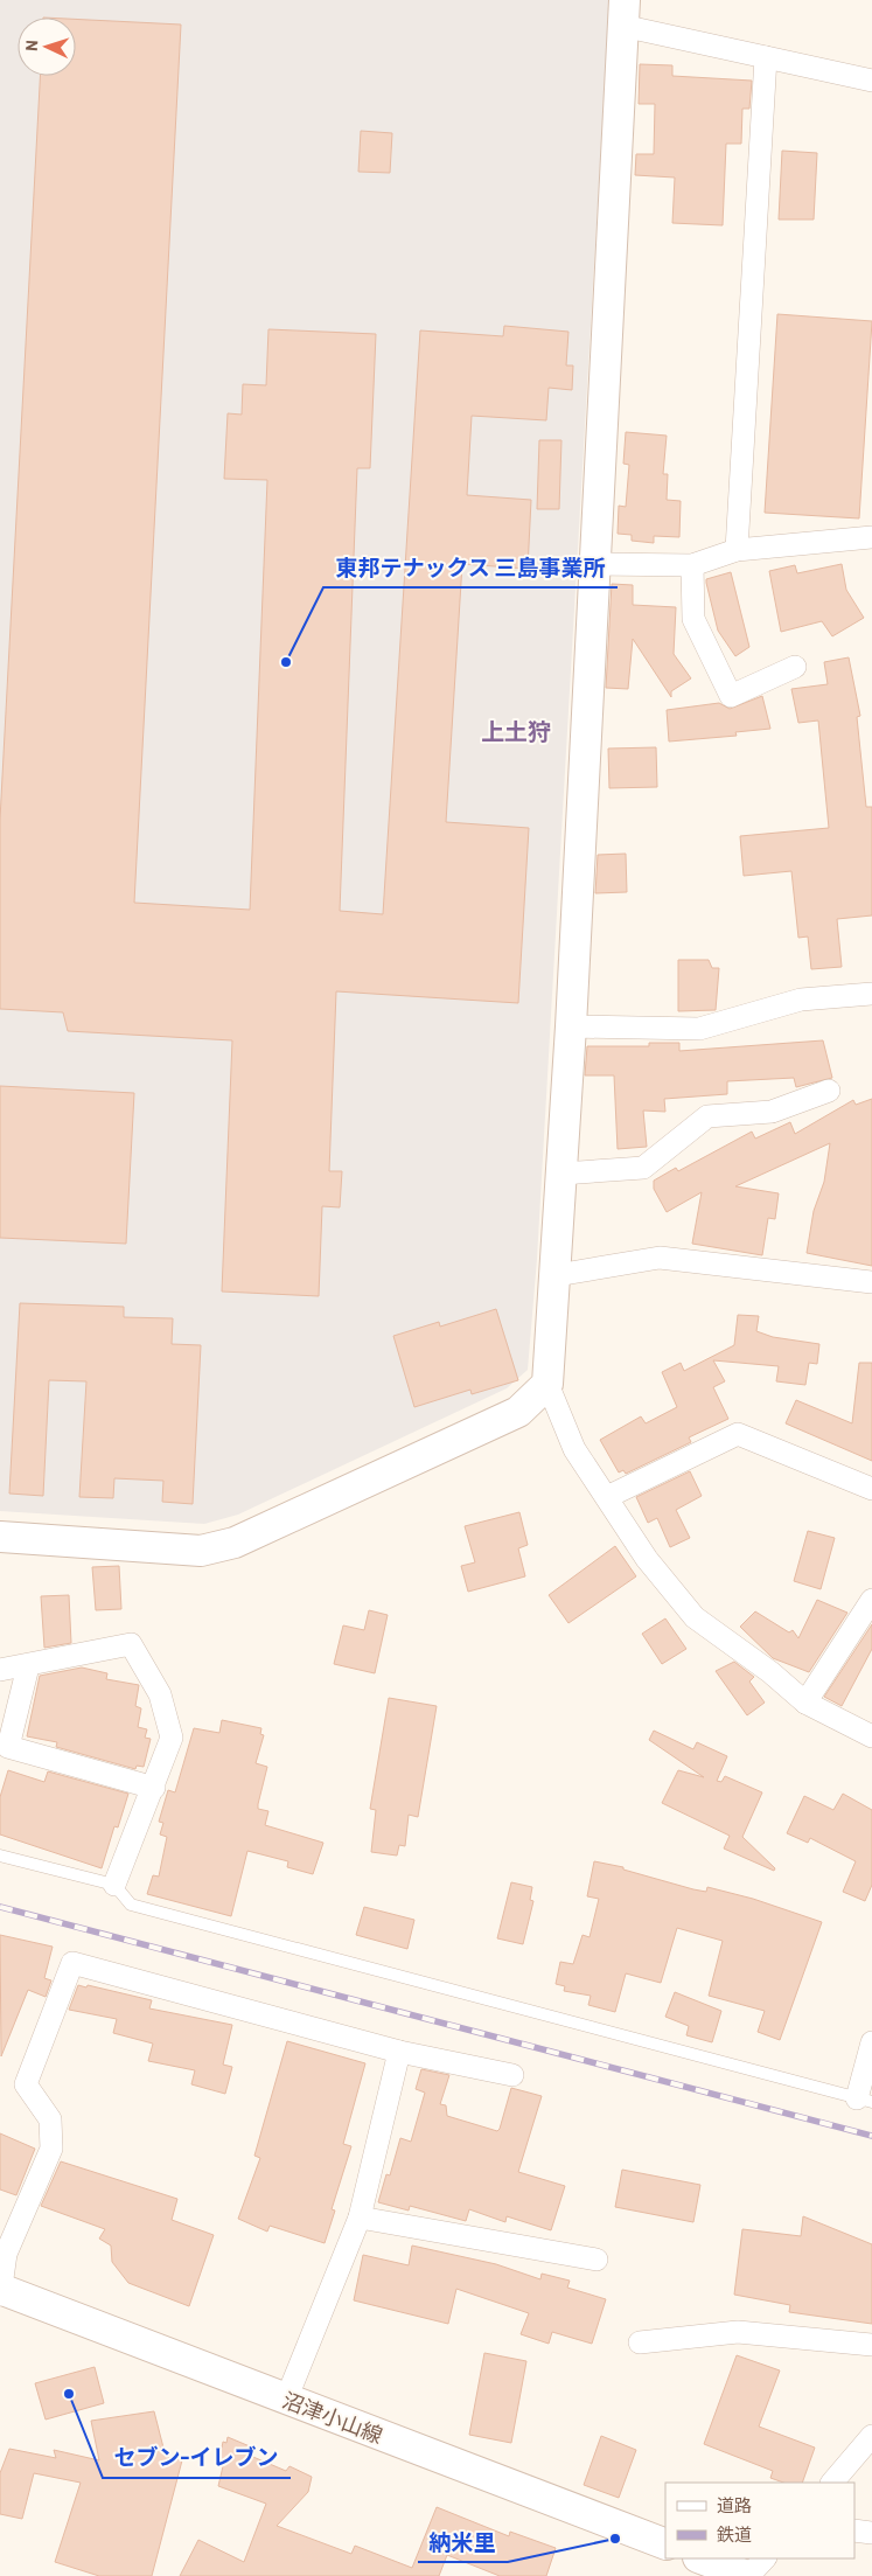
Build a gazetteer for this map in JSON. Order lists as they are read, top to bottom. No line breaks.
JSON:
{"streets":{"street":["沼津小山線"]},"districts":["上土狩"],"places":["東邦テナックス 三島事業所","セブン-イレブン","納米里"],"legend":["道路","鉄道"],"north":"left"}
